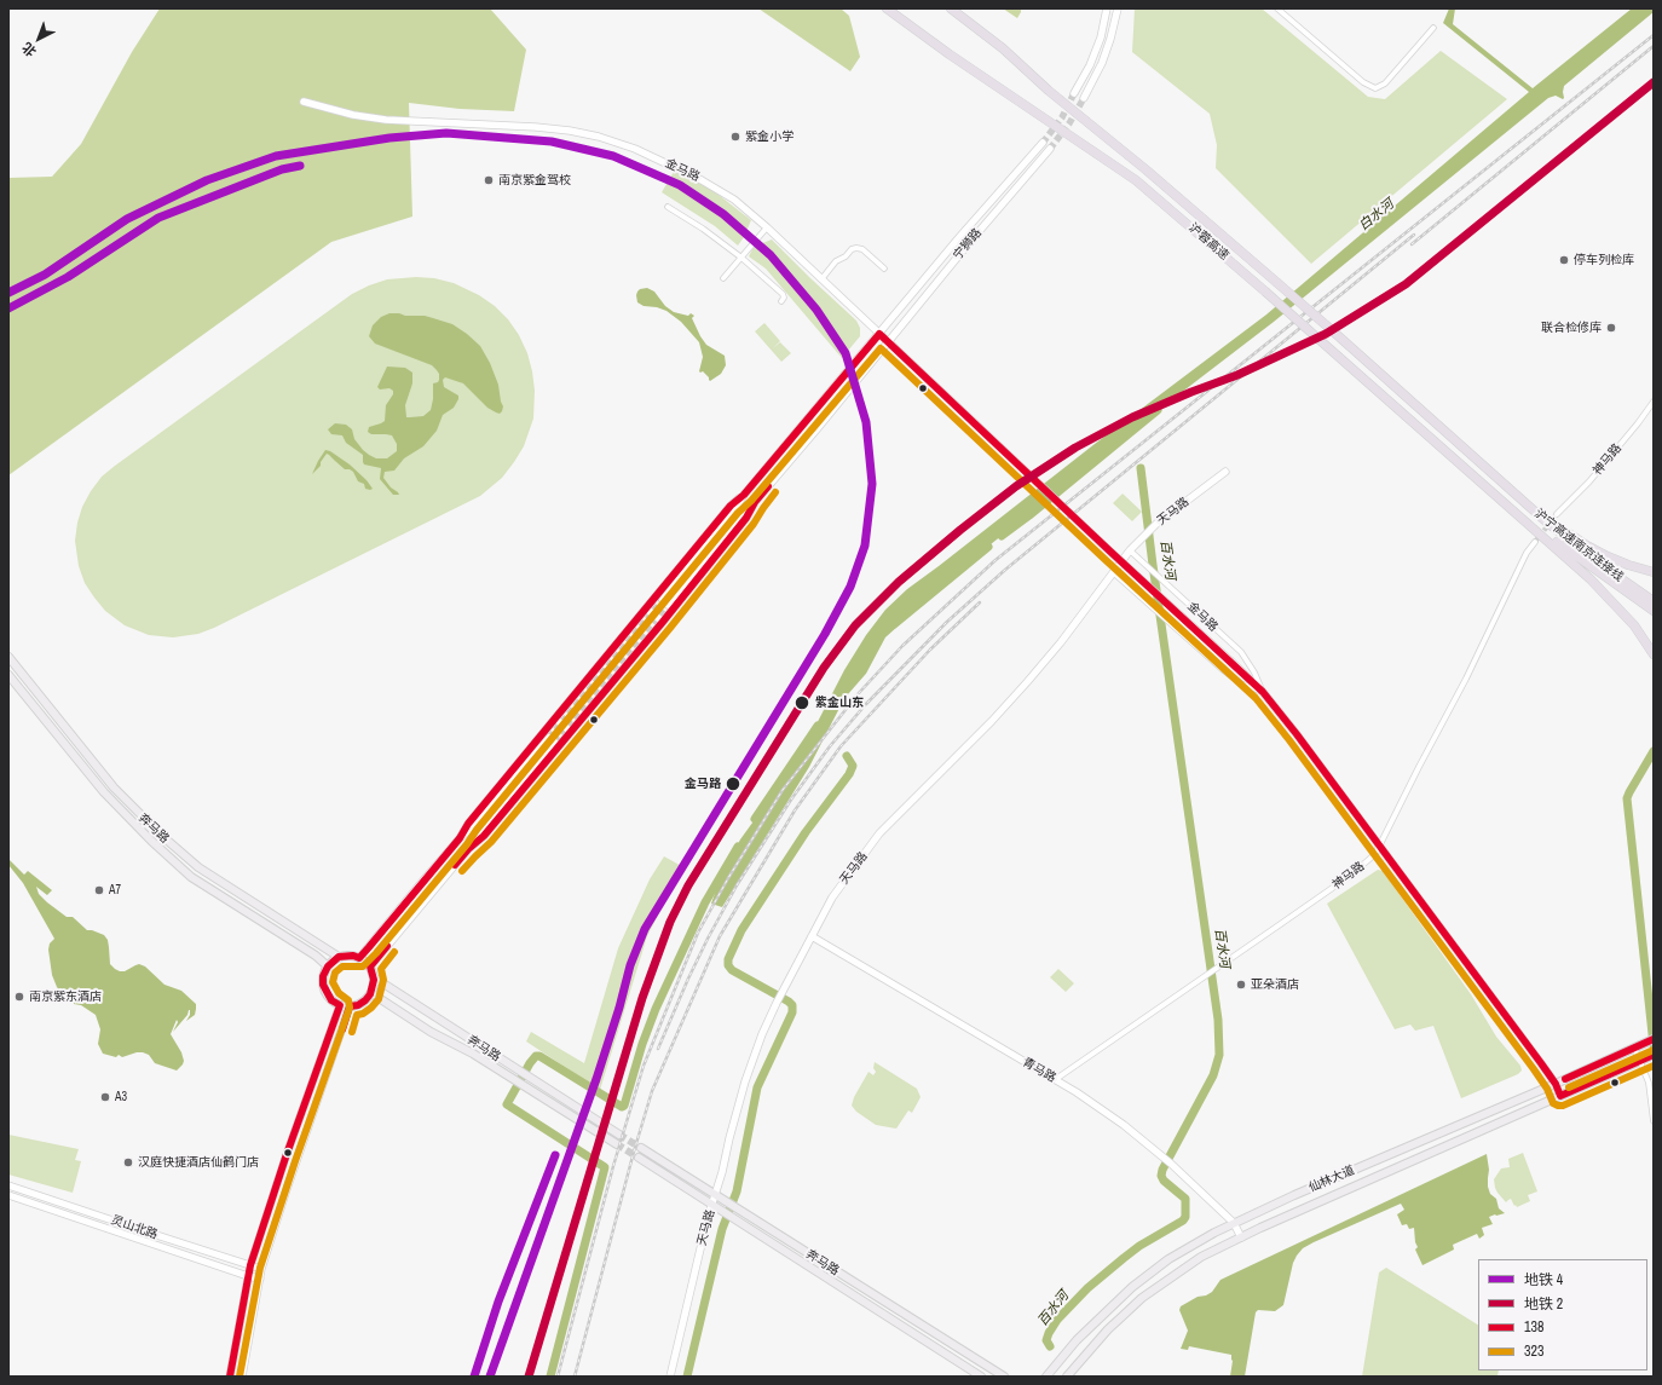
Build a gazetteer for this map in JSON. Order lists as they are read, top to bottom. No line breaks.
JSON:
{"streets":{"highway":["沪蓉高速","沪宁高速南京连接线"],"main road":["金马路","宁狮路","天马路","奔马路","青马路","仙林大道","灵山北路"],"street":["神马路"]},"crossings":[["金马路","宁狮路"],["金马路","神马路"],["金马路","天马路"],["金马路","仙林大道"],["沪蓉高速","沪宁高速南京连接线"],["神马路","青马路"],["天马路","奔马路"],["天马路","青马路"],["青马路","仙林大道"]],"water":["白水河","百水河"],"places":["紫金小学","南京紫金驾校","停车列检库","联合检修库","紫金山东","金马路","A7","亚朵酒店","南京紫东酒店","A3","汉庭快捷酒店仙鹤门店"],"lines":["metro line 2","metro line 4","transit line 138","transit line 323"],"legend":["地铁 4","地铁 2","138","323"],"north":"bottom left"}
